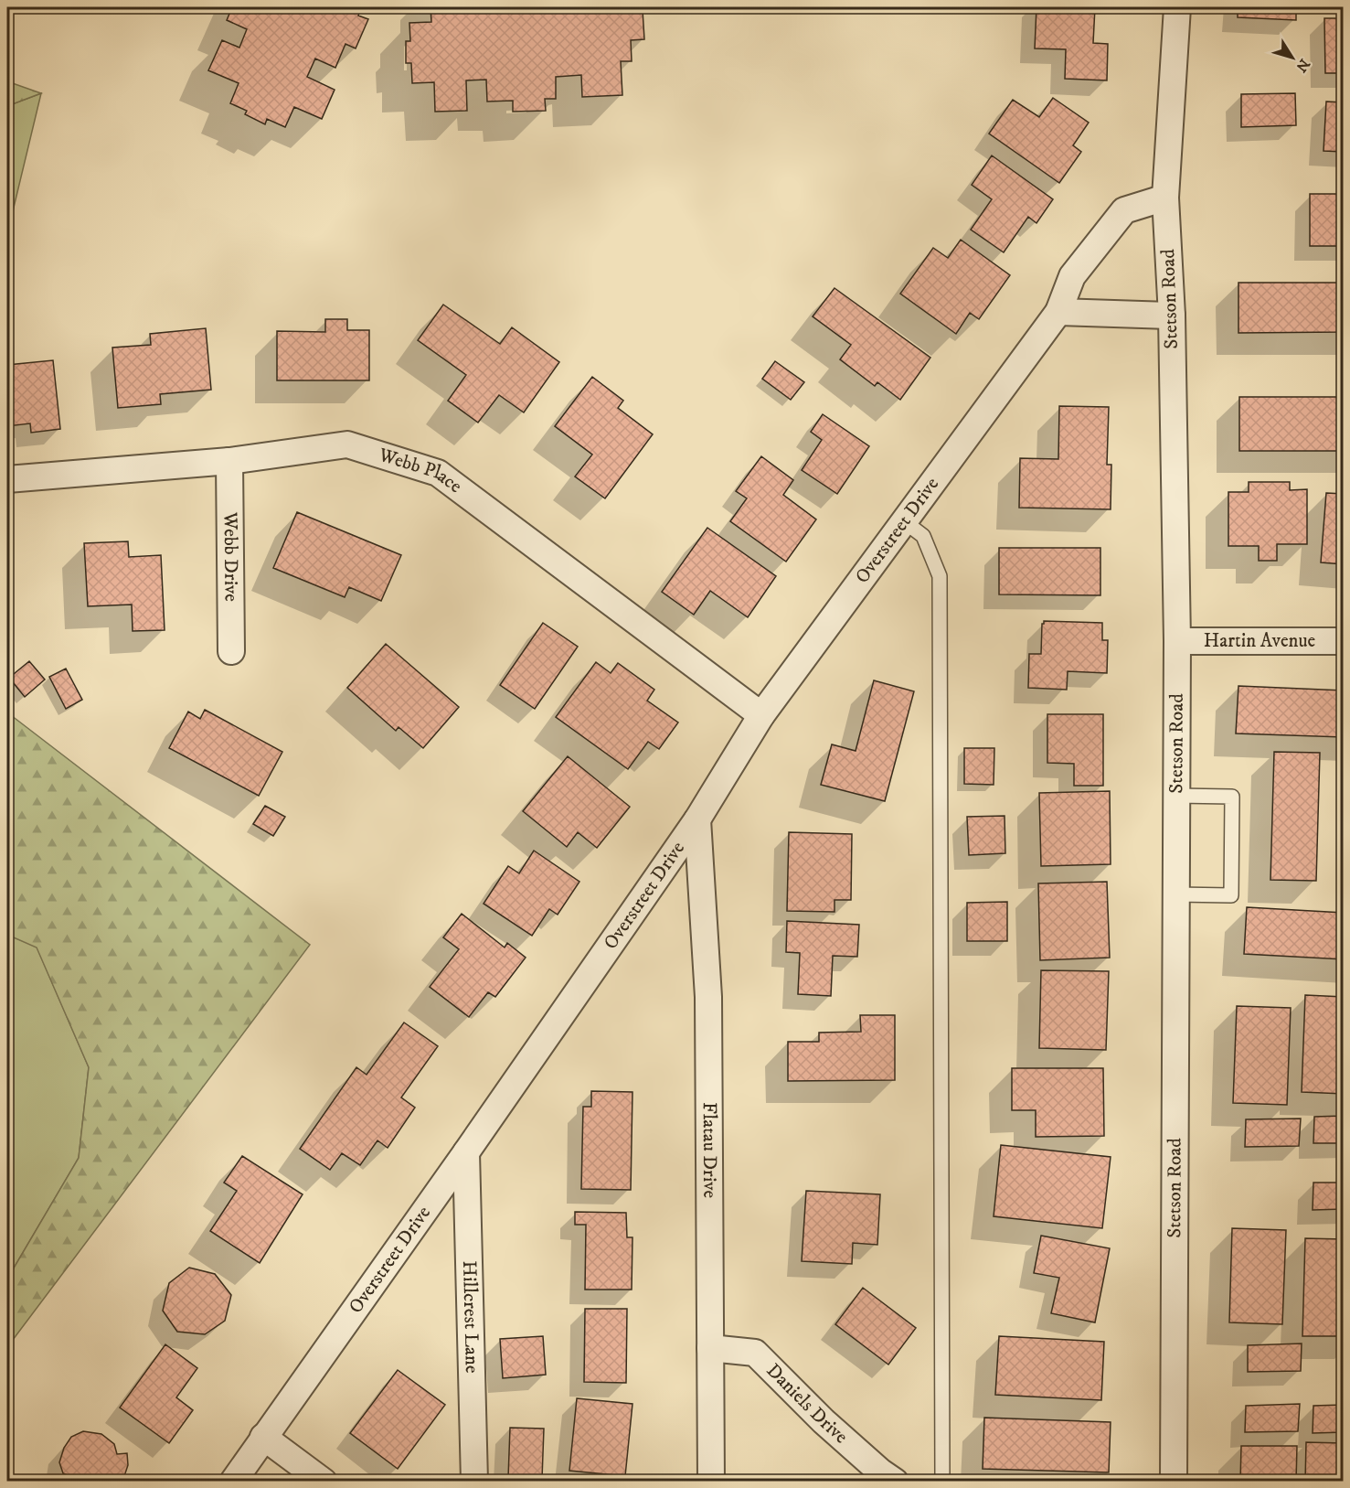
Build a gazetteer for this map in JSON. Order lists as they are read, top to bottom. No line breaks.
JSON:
{"streets":{"street":["Stetson Road","Webb Place","Overstreet Drive","Webb Drive","Hartin Avenue","Flatau Drive","Hillcrest Lane","Daniels Drive"]},"crossings":[["Stetson Road","Overstreet Drive"],["Stetson Road","Hartin Avenue"],["Webb Place","Overstreet Drive"],["Webb Place","Webb Drive"],["Overstreet Drive","Flatau Drive"],["Overstreet Drive","Hillcrest Lane"],["Flatau Drive","Daniels Drive"]],"north":"bottom right"}
